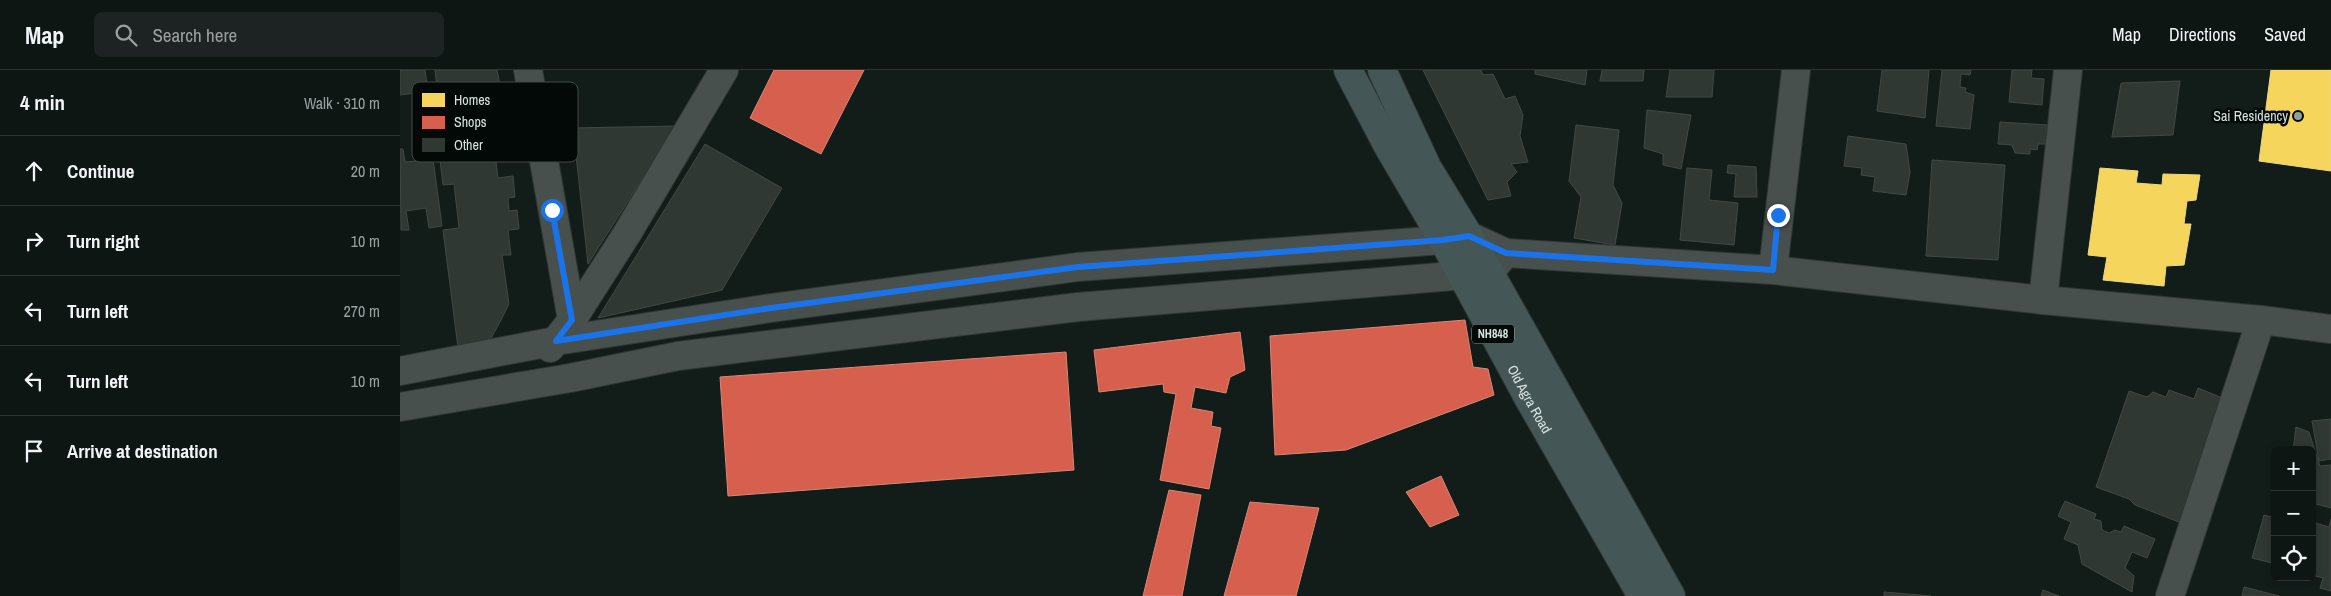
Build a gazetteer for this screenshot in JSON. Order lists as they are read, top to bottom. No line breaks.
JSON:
{"streets":{"highway":["NH848","Old Agra Road"]},"places":["Sai Residency"],"legend":["Homes","Shops","Other"],"page":{"header":"Map","search":"Search here","nav":["Map","Directions","Saved"],"heading":["4 min","Walk · 310 m"],"list":[["Continue","20 m"],["Turn right","10 m"],["Turn left","270 m"],["Turn left","10 m"],"Arrive at destination"],"map_buttons":["+","−"]}}
